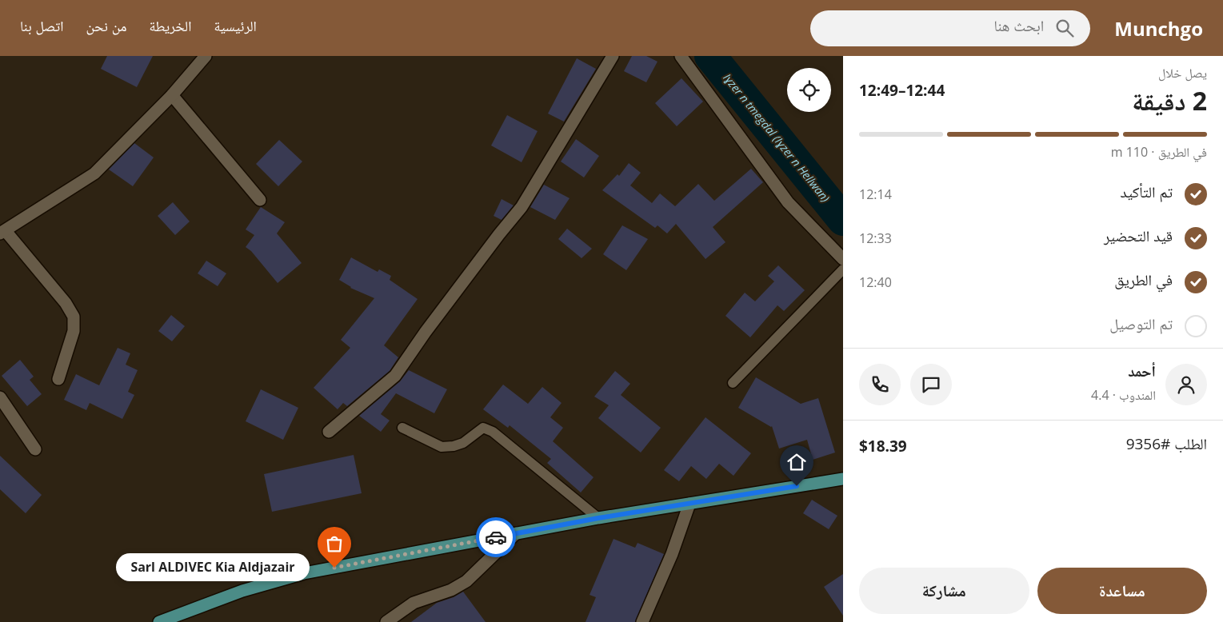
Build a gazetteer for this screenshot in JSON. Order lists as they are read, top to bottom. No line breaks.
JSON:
{"water":["Iɣzer n tmegdal (Iɣzer n Hellwan)"],"places":["Sarl ALDIVEC Kia Aldjazair"],"page":{"header":"Munchgo","search":"ابحث هنا","nav":["الرئيسية","الخريطة","من نحن","اتصل بنا"],"heading":["2 دقيقة","يصل خلال","12:44–12:49"],"panel":["أحمد","المندوب · 4.4","الطلب #9356","$18.39"],"bar":"في الطريق · 110 m","list":[["تم التأكيد","12:14"],["قيد التحضير","12:33"],["في الطريق","12:40"],"تم التوصيل"],"bubble":"Sarl ALDIVEC Kia Aldjazair","buttons":["مساعدة","مشاركة"]}}
